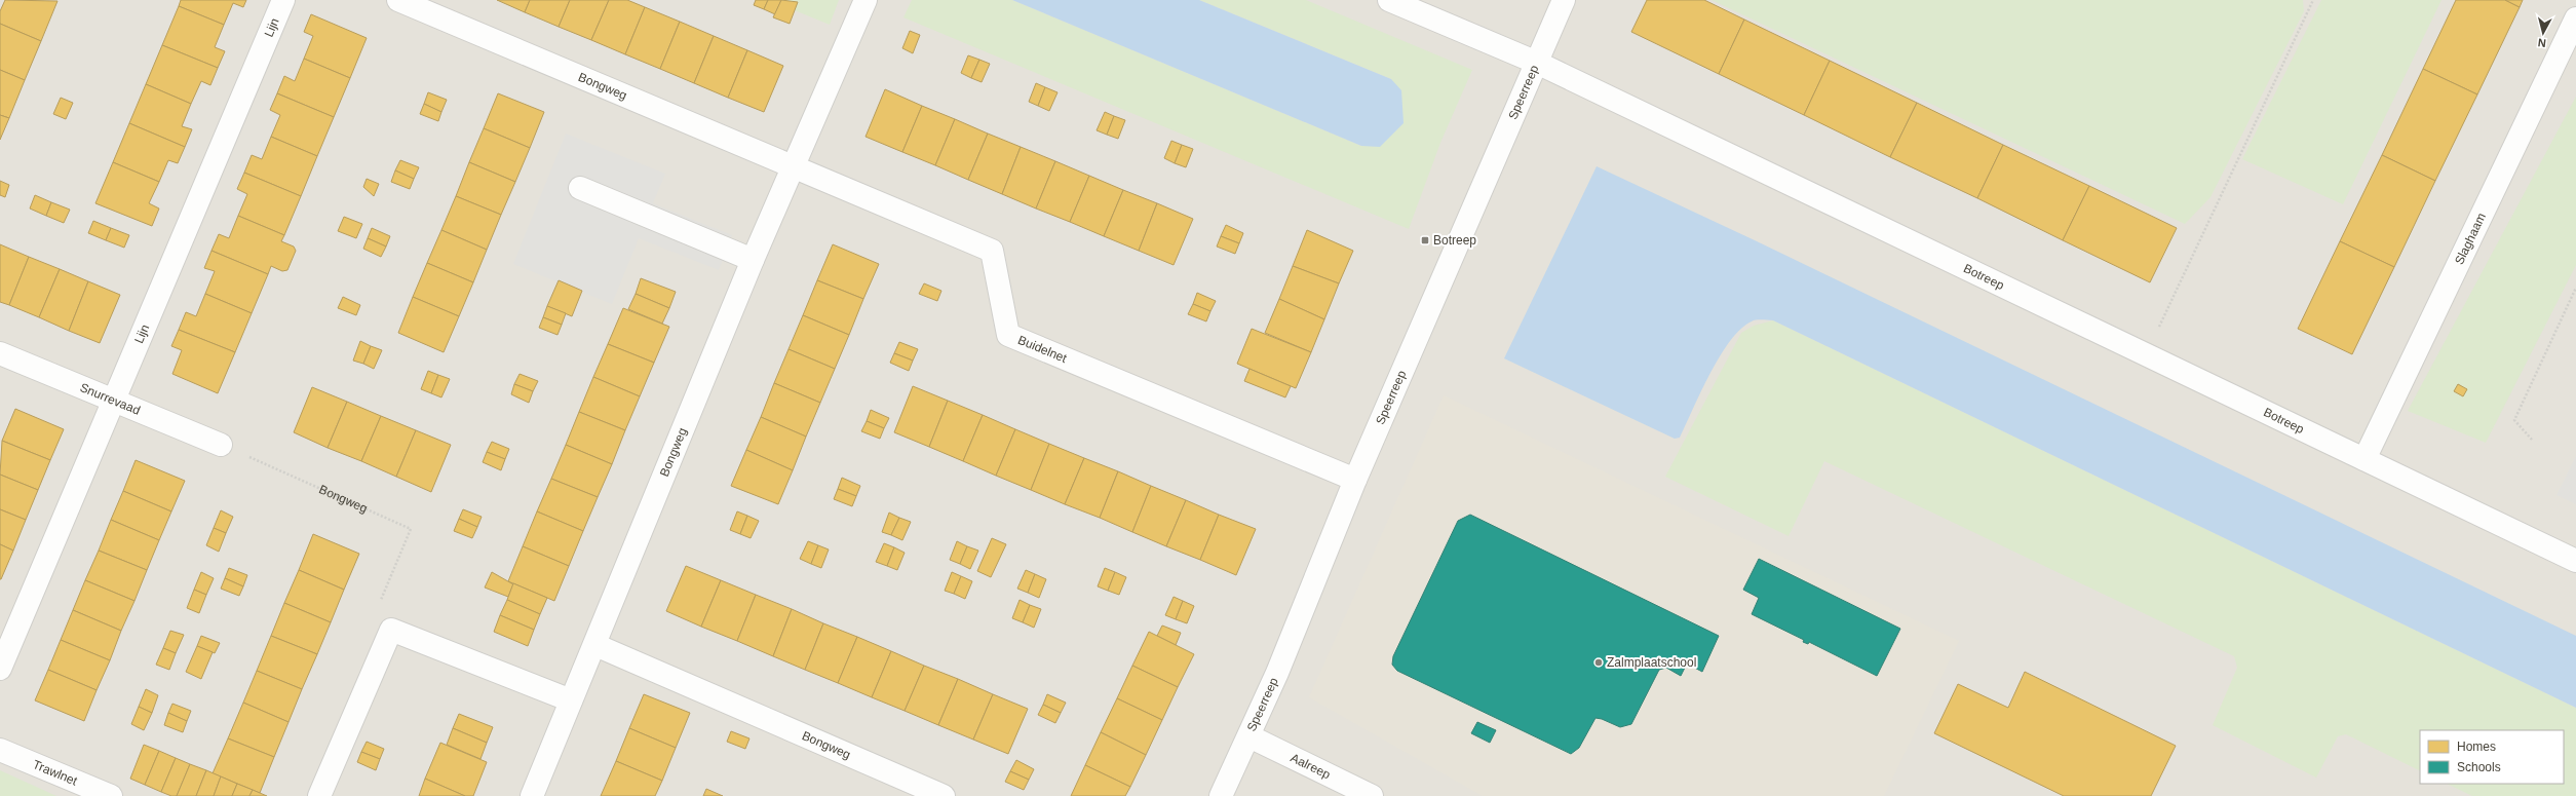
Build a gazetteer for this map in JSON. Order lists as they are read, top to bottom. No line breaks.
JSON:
{"streets":{"street":["Lijn","Bongweg","Speerreep","Slaghaam","Botreep","Buidelnet","Snurrevaad","Aalreep","Trawlnet"]},"crossings":[["Lijn","Snurrevaad"],["Bongweg","Buidelnet"],["Bongweg","Snurrevaad"],["Speerreep","Botreep"],["Speerreep","Buidelnet"],["Speerreep","Aalreep"],["Slaghaam","Botreep"]],"places":{"transit":["Botreep"],"other":["Zalmplaatschool"]},"legend":["Homes","Schools"],"north":"bottom"}
